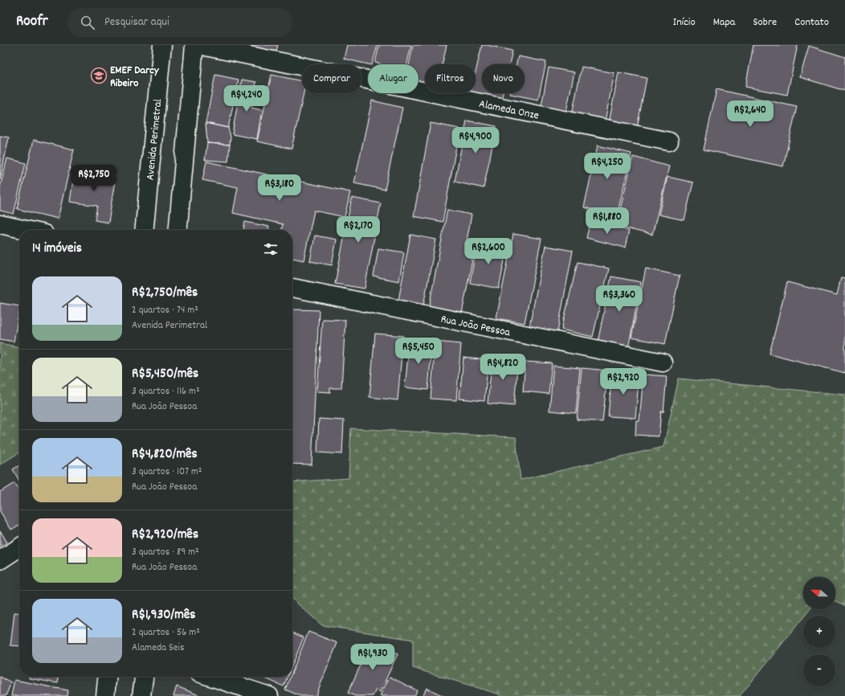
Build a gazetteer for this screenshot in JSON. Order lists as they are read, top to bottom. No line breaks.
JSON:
{"streets":{"street":["Alameda Onze","Avenida Perimetral","Rua João Pessoa"]},"places":{"school or university":["EMEF Darcy Ribeiro"]},"north":"left","page":{"header":"Roofr","search":"Pesquisar aqui","nav":["Início","Mapa","Sobre","Contato"],"chip":["Comprar","Alugar","Filtros","Novo"],"price":["R$4,240","R$2,640","R$4,900","R$4,250","R$2,750","R$3,180","R$1,880","R$2,170","R$2,600","R$3,360","R$5,450","R$4,820","R$2,920","R$1,930"],"heading":"14 imóveis","list":[{"name":"R$2,750/mês","note":"2 quartos · 74 m² · Avenida Perimetral"},{"name":"R$5,450/mês","note":"3 quartos · 116 m² · Rua João Pessoa"},{"name":"R$4,820/mês","note":"3 quartos · 107 m² · Rua João Pessoa"},{"name":"R$2,920/mês","note":"3 quartos · 89 m² · Rua João Pessoa"},{"name":"R$1,930/mês","note":"2 quartos · 56 m² · Alameda Seis"}],"map_buttons":["+","−"]}}
